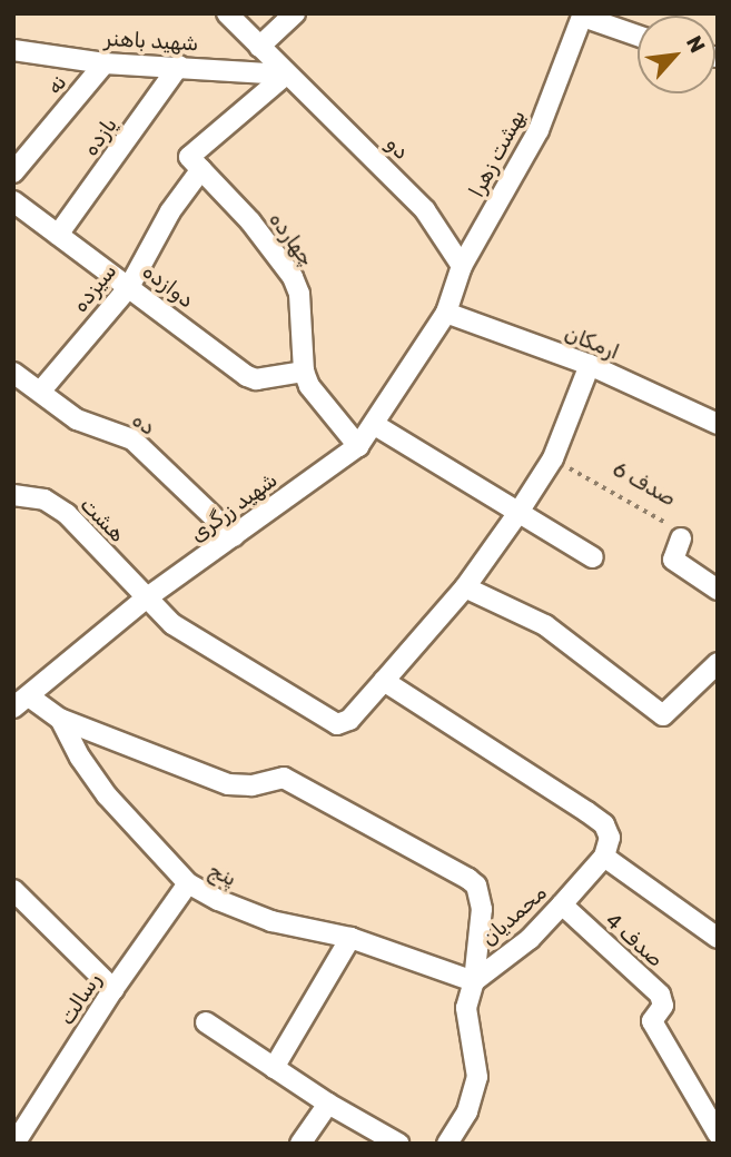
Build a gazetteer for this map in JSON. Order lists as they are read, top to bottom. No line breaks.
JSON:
{"streets":{"street":["شهید باهنر","نه","یازده","دو","بهشت زهرا","چهارده","دوازده","سیزده","ارمکان","ده","صدف 6","شهید زرگری","هشت","پنج","محمدیان","صدف 4","رسالت"]},"crossings":[["شهید باهنر","نه"],["شهید باهنر","یازده"],["شهید باهنر","دو"],["شهید باهنر","سیزده"],["یازده","دوازده"],["دو","بهشت زهرا"],["دو","سیزده"],["بهشت زهرا","ارمکان"],["بهشت زهرا","شهید زرگری"],["چهارده","دوازده"],["چهارده","سیزده"],["دوازده","سیزده"],["سیزده","ده"],["ارمکان","شهید زرگری"],["ده","شهید زرگری"],["شهید زرگری","هشت"],["شهید زرگری","پنج"],["پنج","محمدیان"],["پنج","رسالت"],["محمدیان","صدف 4"]],"north":"top right"}
